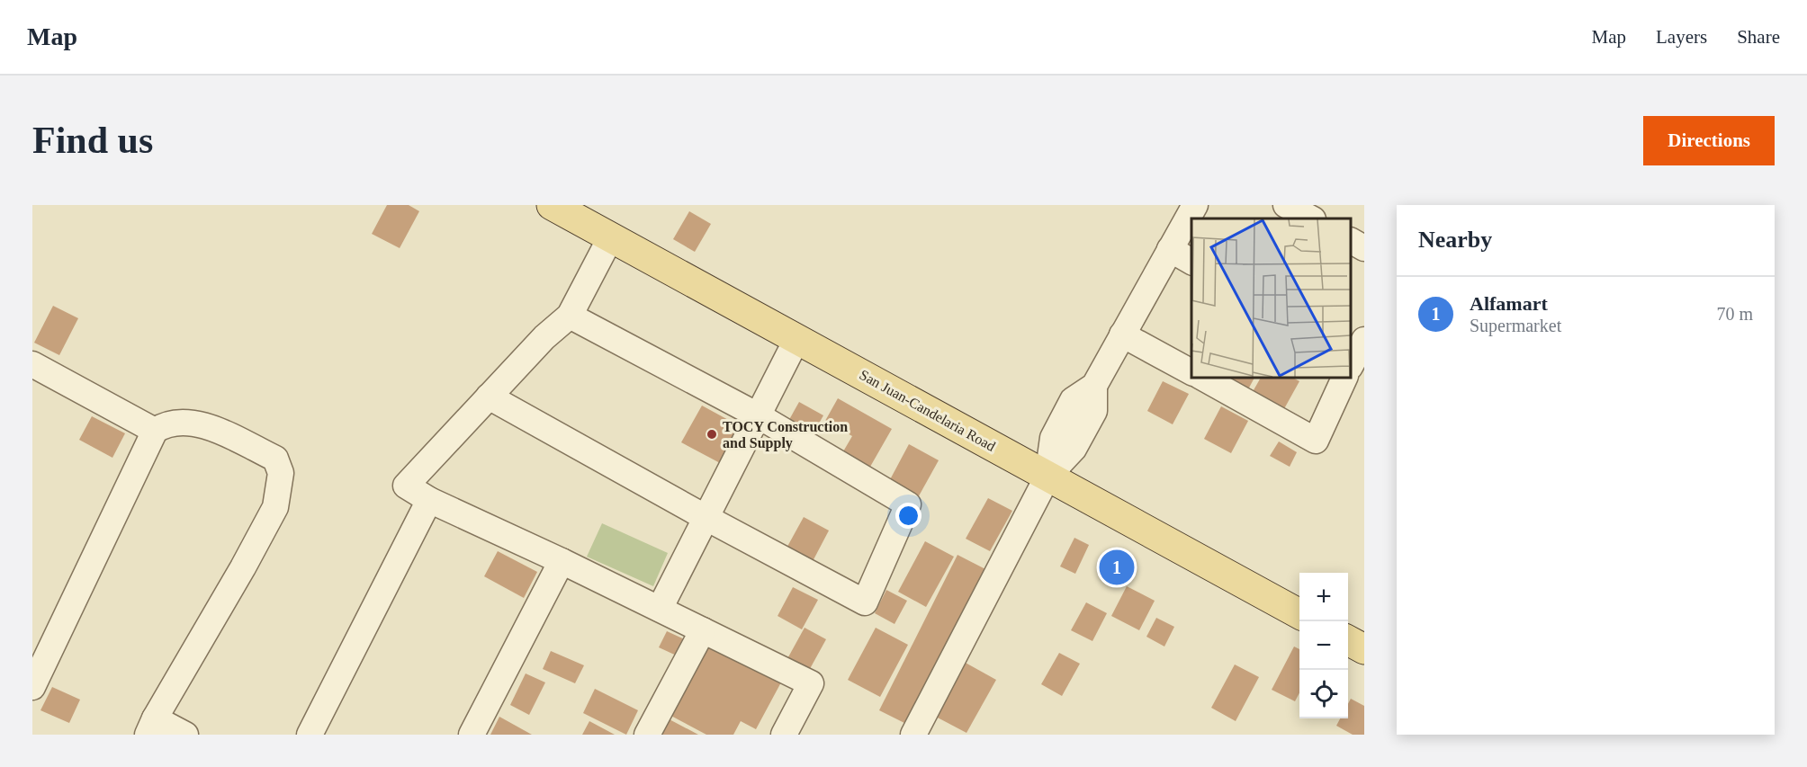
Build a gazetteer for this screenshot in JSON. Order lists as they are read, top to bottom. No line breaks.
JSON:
{"streets":{"main road":["San Juan-Candelaria Road"]},"places":["TOCY Construction and Supply"],"page":{"header":"Map","nav":["Map","Layers","Share"],"buttons":"Directions","title":"Find us","heading":"Nearby","list":[{"mark":"1","name":"Alfamart","note":"Supermarket","value":"70 m"}],"pins":"1","map_buttons":["+","−"]}}
